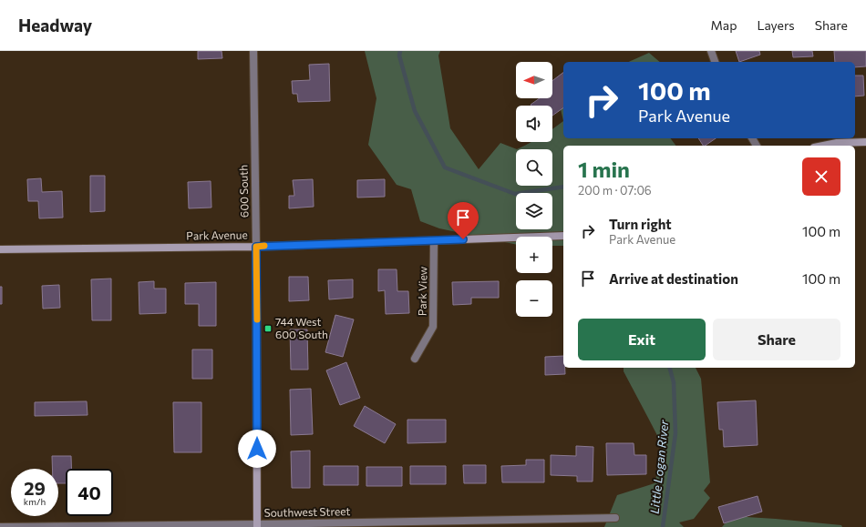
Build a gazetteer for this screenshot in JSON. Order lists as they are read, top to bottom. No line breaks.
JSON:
{"streets":{"street":["600 South","Park Avenue","Park View","Southwest Street"]},"crossings":[["600 South","Park Avenue"],["600 South","Southwest Street"],["Park Avenue","Park View"]],"water":["Little Logan River"],"places":{"transit":["744 West 600 South"]},"north":"left","page":{"header":"Headway","nav":["Map","Layers","Share"],"map_buttons":["+","−"],"turn":["100 m","Park Avenue"],"heading":["1 min","200 m · 07:06"],"list":[{"name":"Turn right","note":"Park Avenue","value":"100 m"},{"name":"Arrive at destination","value":"100 m"}],"buttons":["Exit","Share"],"speed":"29 km/h","limit":"40"}}
